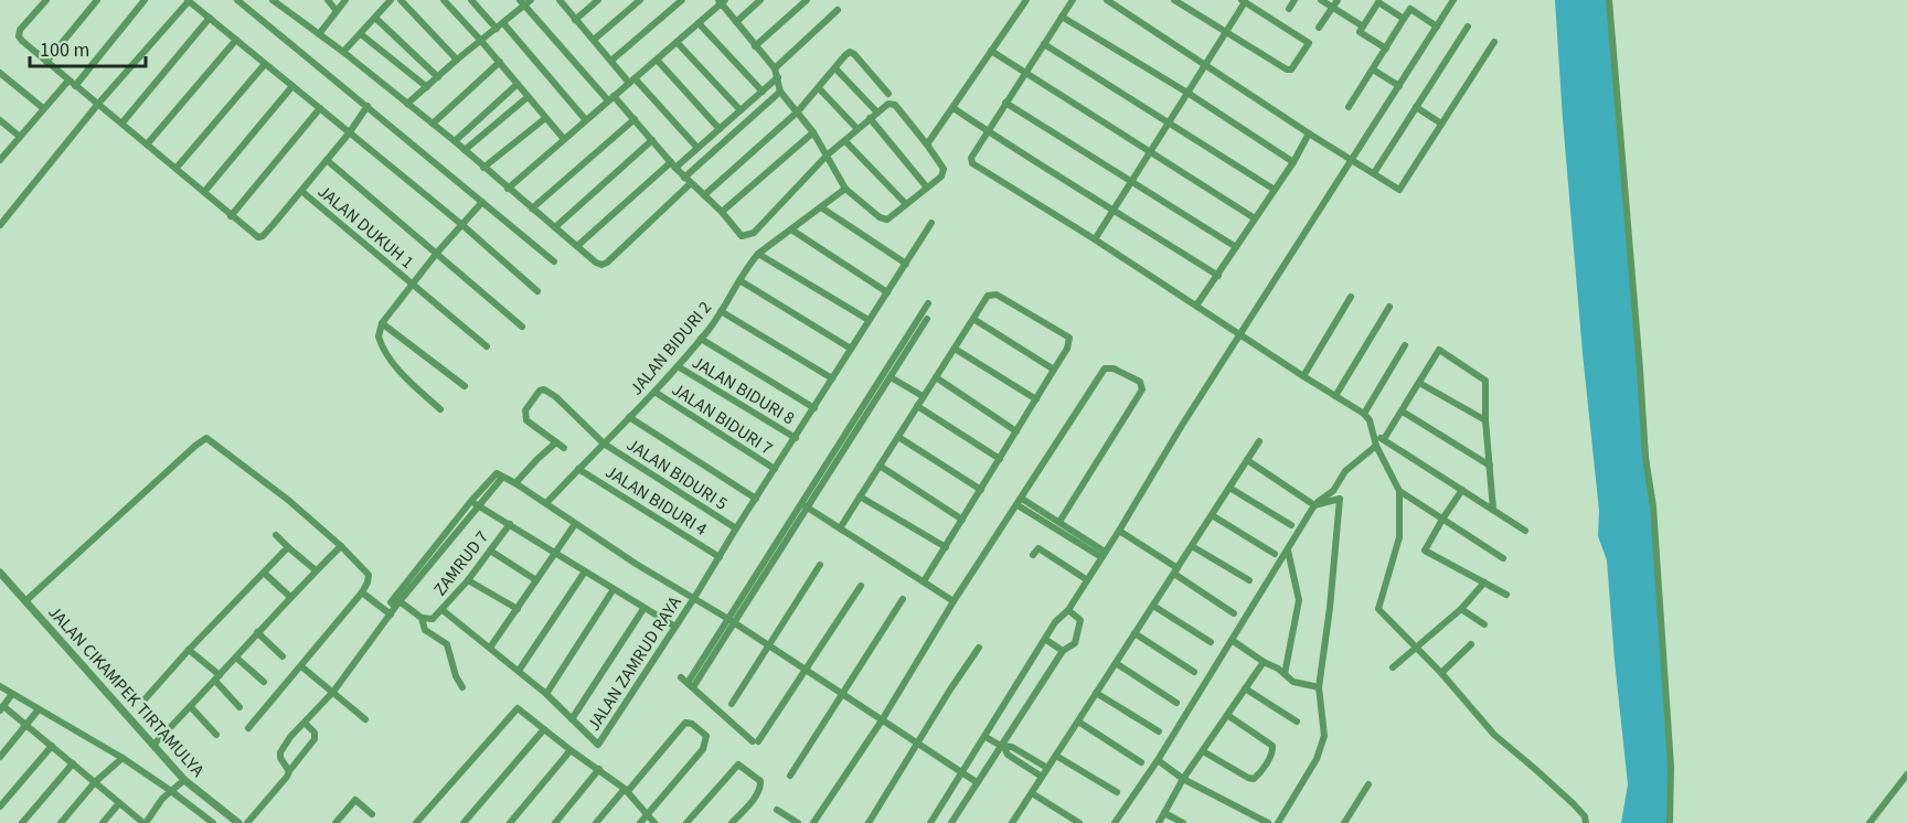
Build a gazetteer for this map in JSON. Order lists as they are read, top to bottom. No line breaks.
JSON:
{"streets":{"street":["JALAN DUKUH 1","JALAN BIDURI 2","JALAN BIDURI 8","JALAN BIDURI 7","JALAN BIDURI 5","JALAN BIDURI 4","ZAMRUD 7","JALAN ZAMRUD RAYA","JALAN CIKAMPEK TIRTAMULYA"]},"crossings":[["JALAN BIDURI 2","JALAN BIDURI 8"],["JALAN BIDURI 2","JALAN BIDURI 7"],["JALAN BIDURI 2","JALAN BIDURI 5"],["JALAN BIDURI 2","JALAN BIDURI 4"],["JALAN BIDURI 8","JALAN ZAMRUD RAYA"],["JALAN BIDURI 7","JALAN ZAMRUD RAYA"],["JALAN BIDURI 5","JALAN ZAMRUD RAYA"],["JALAN BIDURI 4","JALAN ZAMRUD RAYA"]],"scale_bar":"100 m"}
